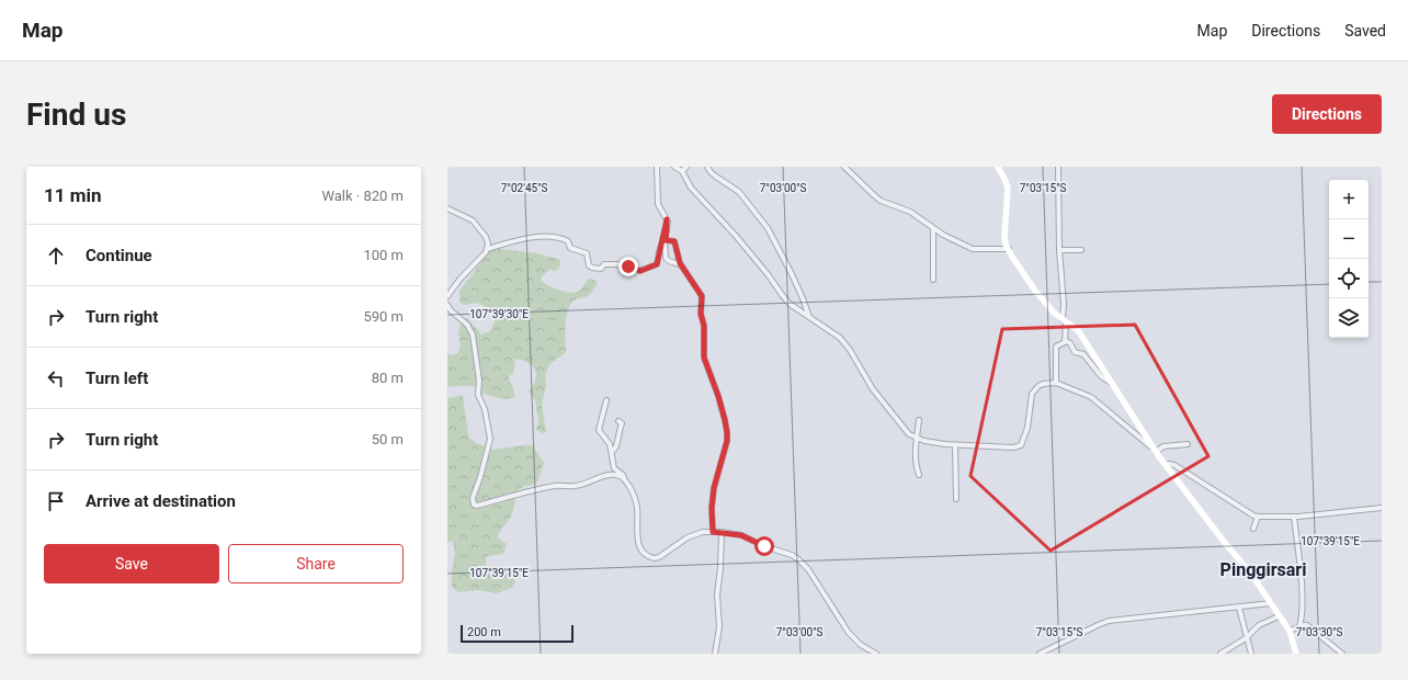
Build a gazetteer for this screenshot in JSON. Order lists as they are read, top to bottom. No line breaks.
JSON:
{"districts":["Pinggirsari"],"scale_bar":"200 m","page":{"header":"Map","nav":["Map","Directions","Saved"],"buttons":["Directions",["Save","Share"]],"title":"Find us","heading":["11 min","Walk · 820 m"],"map_buttons":["+","−"],"list":[["Continue","100 m"],["Turn right","590 m"],["Turn left","80 m"],["Turn right","50 m"],"Arrive at destination"],"scale":"200 m"},"coordinates":["7°02'45\"S","7°03'00\"S","7°03'15\"S","107°39'30\"E","107°39'15\"E","7°03'30\"S"]}
